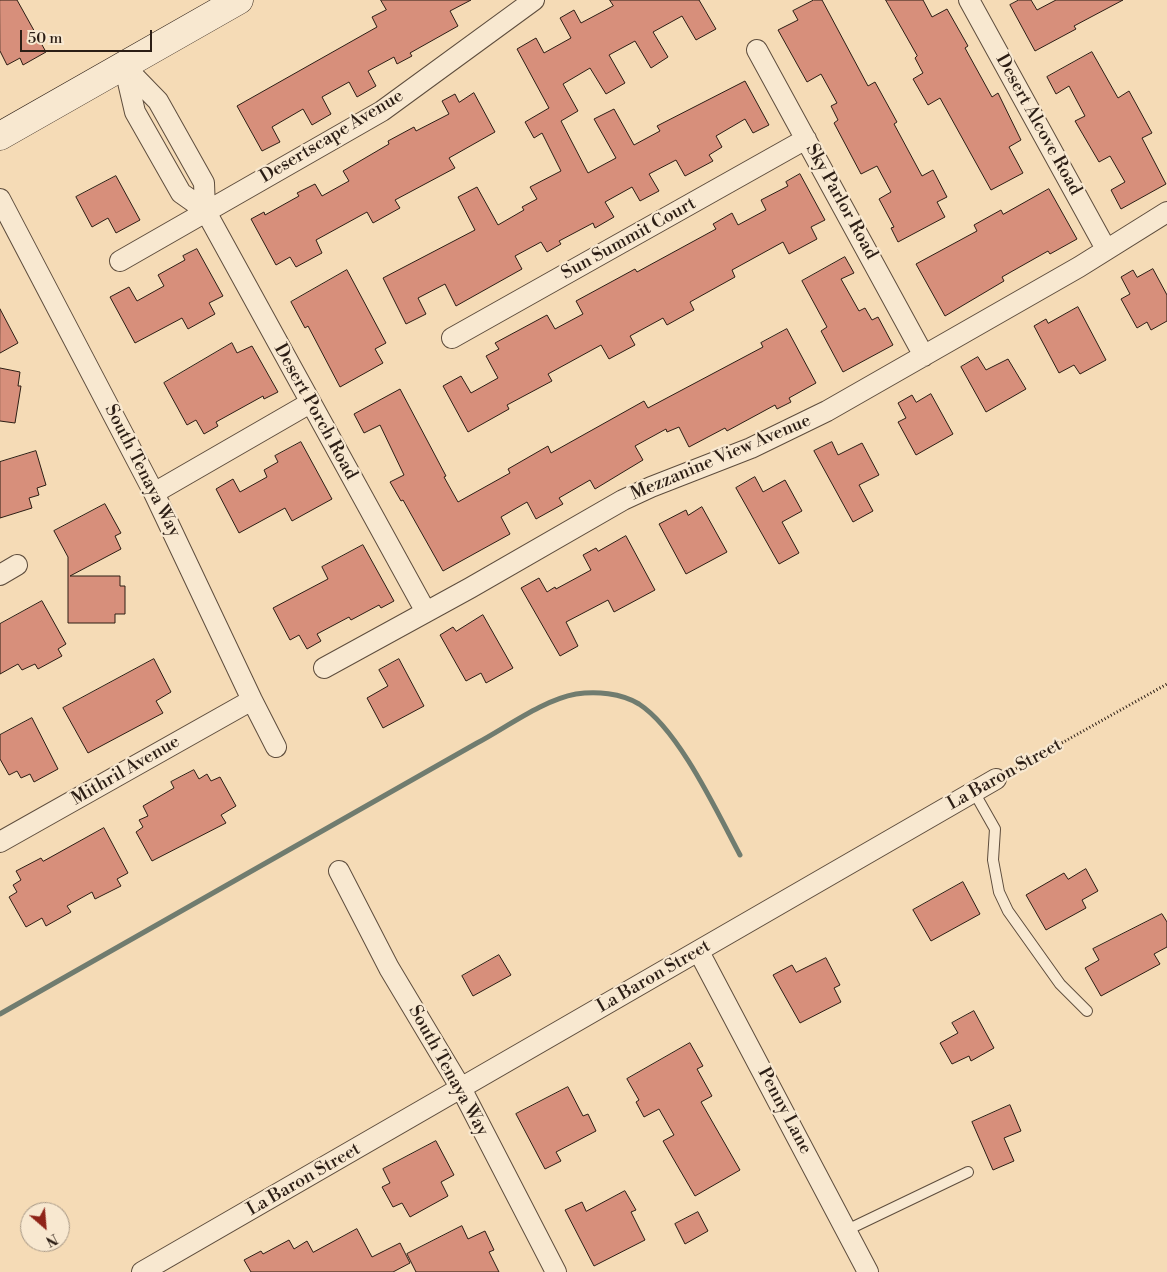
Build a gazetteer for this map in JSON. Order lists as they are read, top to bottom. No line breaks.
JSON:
{"streets":{"street":["Desert Alcove Road","Desertscape Avenue","Sky Parlor Road","Sun Summit Court","Desert Porch Road","Mezzanine View Avenue","South Tenaya Way","Mithril Avenue","La Baron Street","Penny Lane"]},"crossings":[["Desert Alcove Road","Mezzanine View Avenue"],["Desertscape Avenue","Desert Porch Road"],["Sky Parlor Road","Sun Summit Court"],["Sky Parlor Road","Mezzanine View Avenue"],["Desert Porch Road","Mezzanine View Avenue"],["South Tenaya Way","Mithril Avenue"],["South Tenaya Way","La Baron Street"],["La Baron Street","Penny Lane"]],"scale_bar":"50 m","north":"bottom right"}
